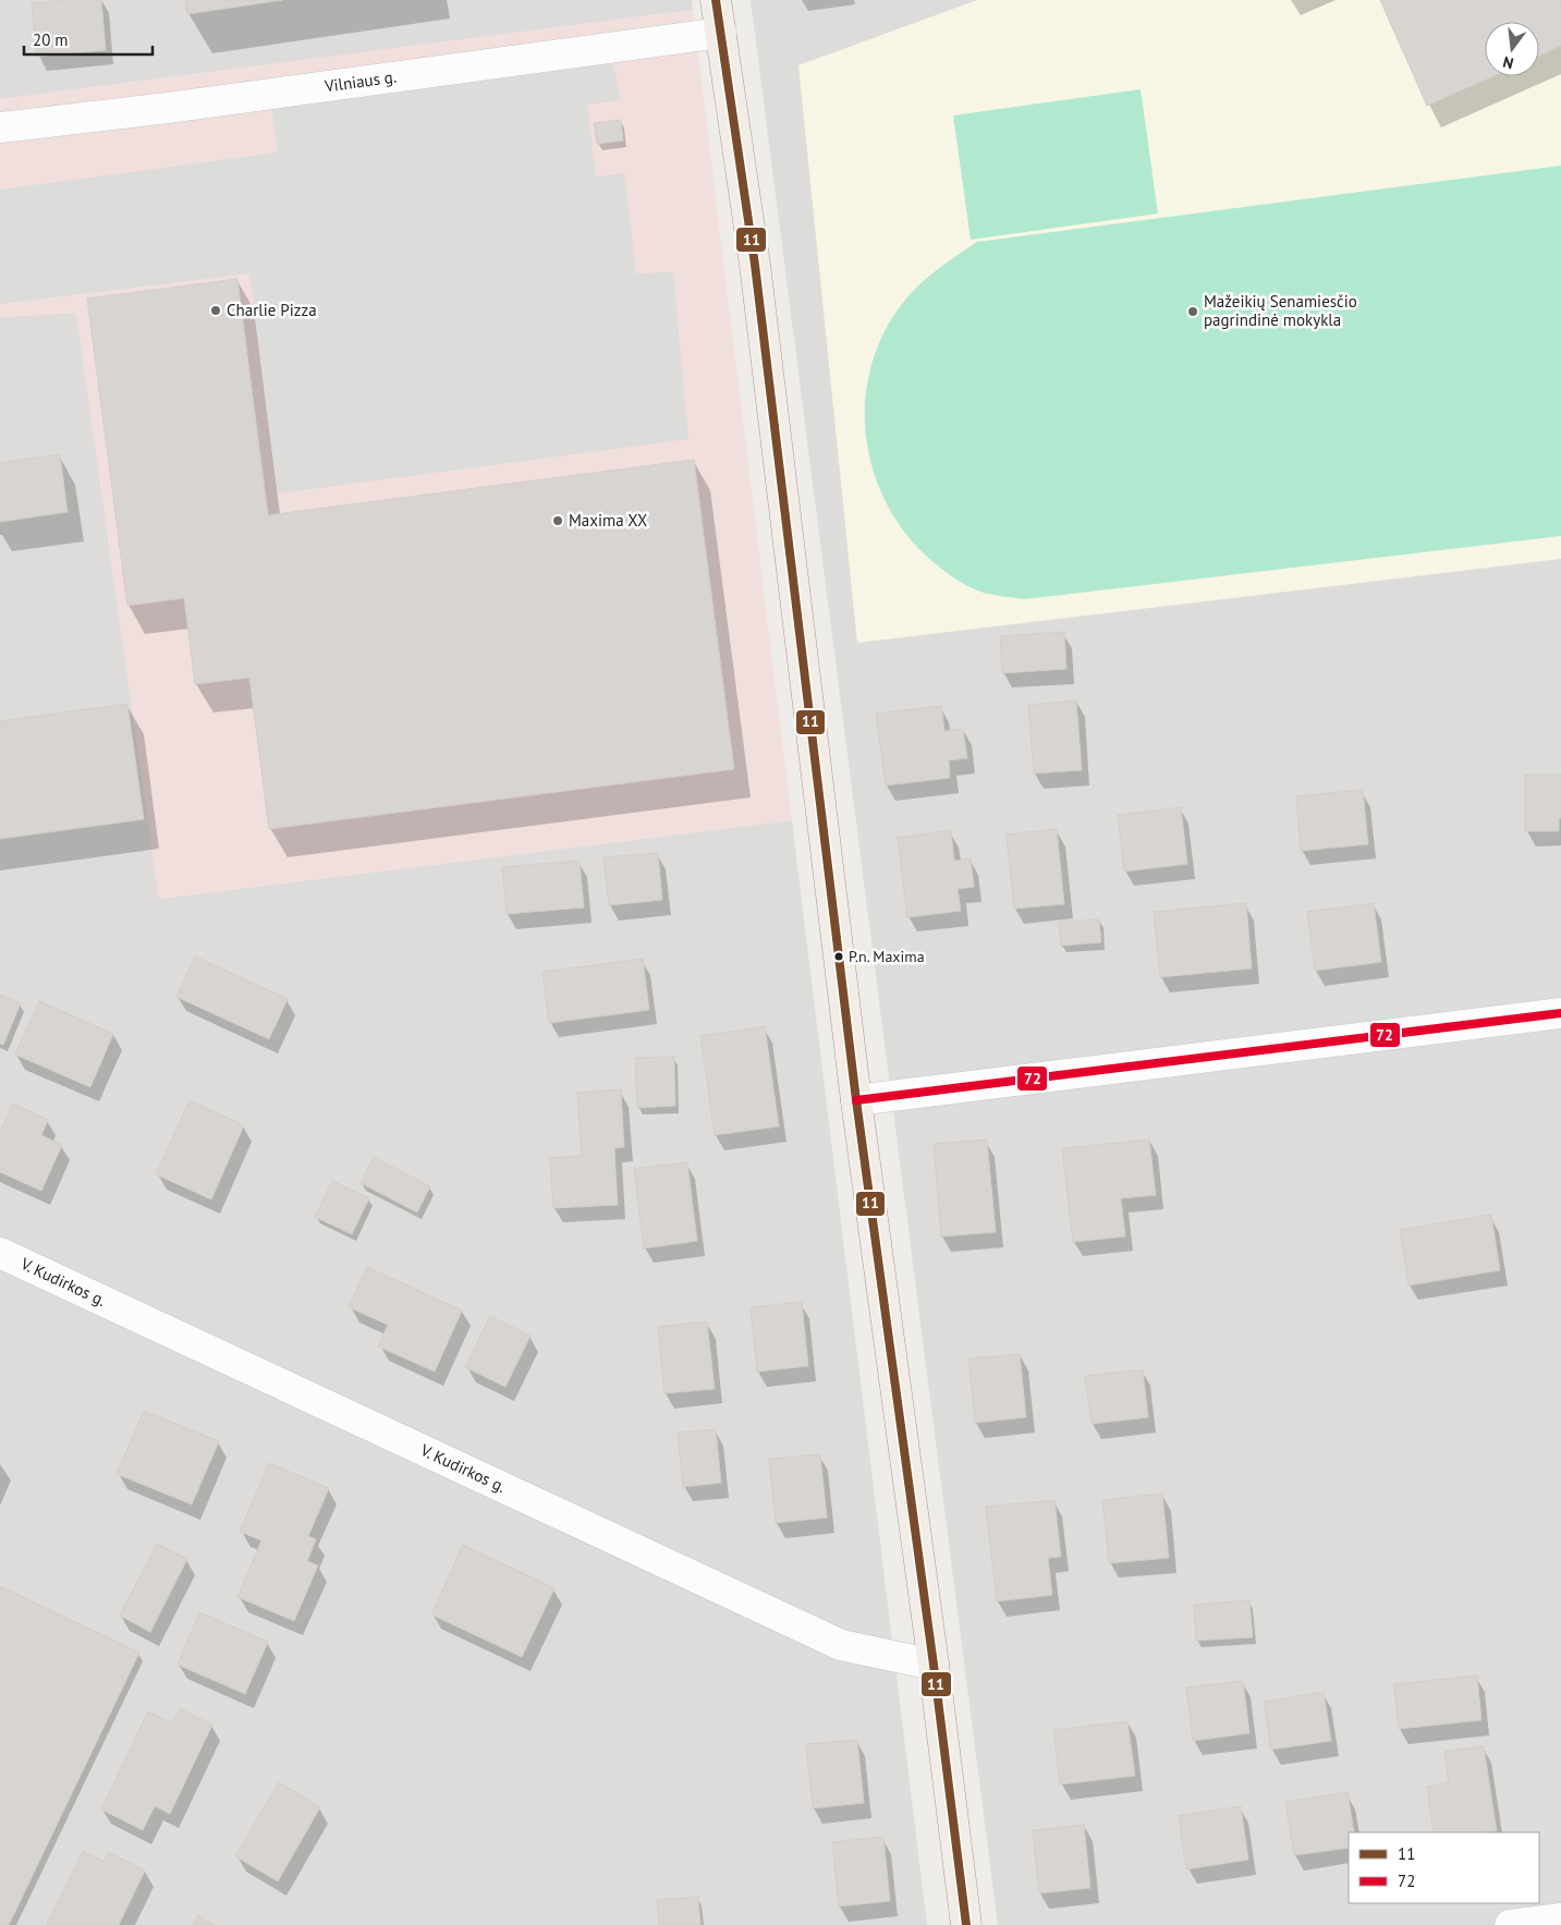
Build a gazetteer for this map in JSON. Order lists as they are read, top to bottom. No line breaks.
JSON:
{"streets":{"street":["Vilniaus g.","V. Kudirkos g."]},"places":["Charlie Pizza","Mažeikių Senamiesčio pagrindinė mokykla","Maxima XX","P.n. Maxima"],"lines":["transit line 11","transit line 72"],"legend":["11","72"],"scale_bar":"20 m","north":"bottom"}
